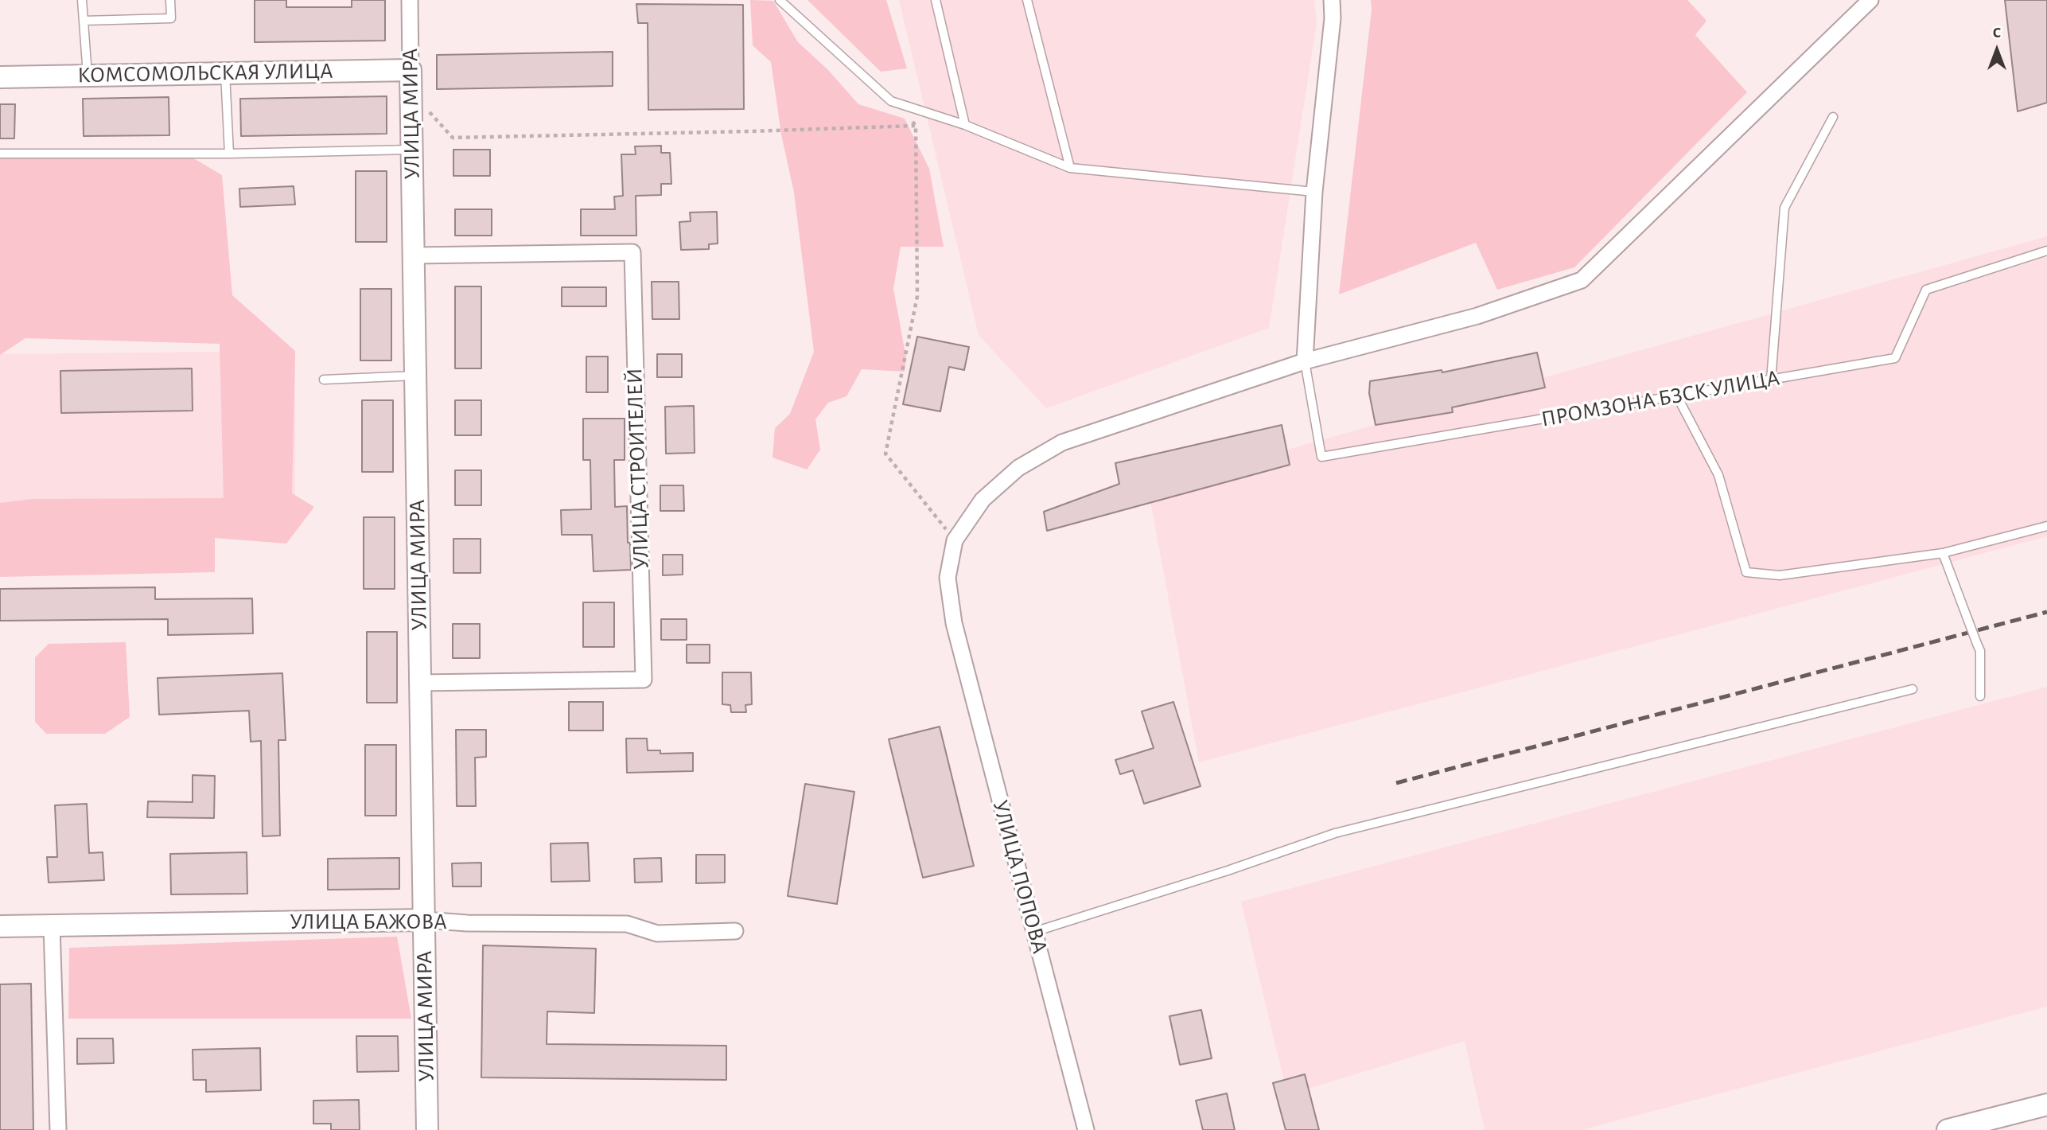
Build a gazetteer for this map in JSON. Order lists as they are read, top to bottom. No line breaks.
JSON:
{"streets":{"street":["КОМСОМОЛЬСКАЯ УЛИЦА","УЛИЦА МИРА","УЛИЦА СТРОИТЕЛЕЙ","УЛИЦА ПОПОВА","УЛИЦА БАЖОВА"],"lane":["ПРОМЗОНА БЗСК УЛИЦА"]},"crossings":[["КОМСОМОЛЬСКАЯ УЛИЦА","УЛИЦА МИРА"],["УЛИЦА МИРА","УЛИЦА СТРОИТЕЛЕЙ"],["УЛИЦА МИРА","УЛИЦА БАЖОВА"]],"north":"top"}
